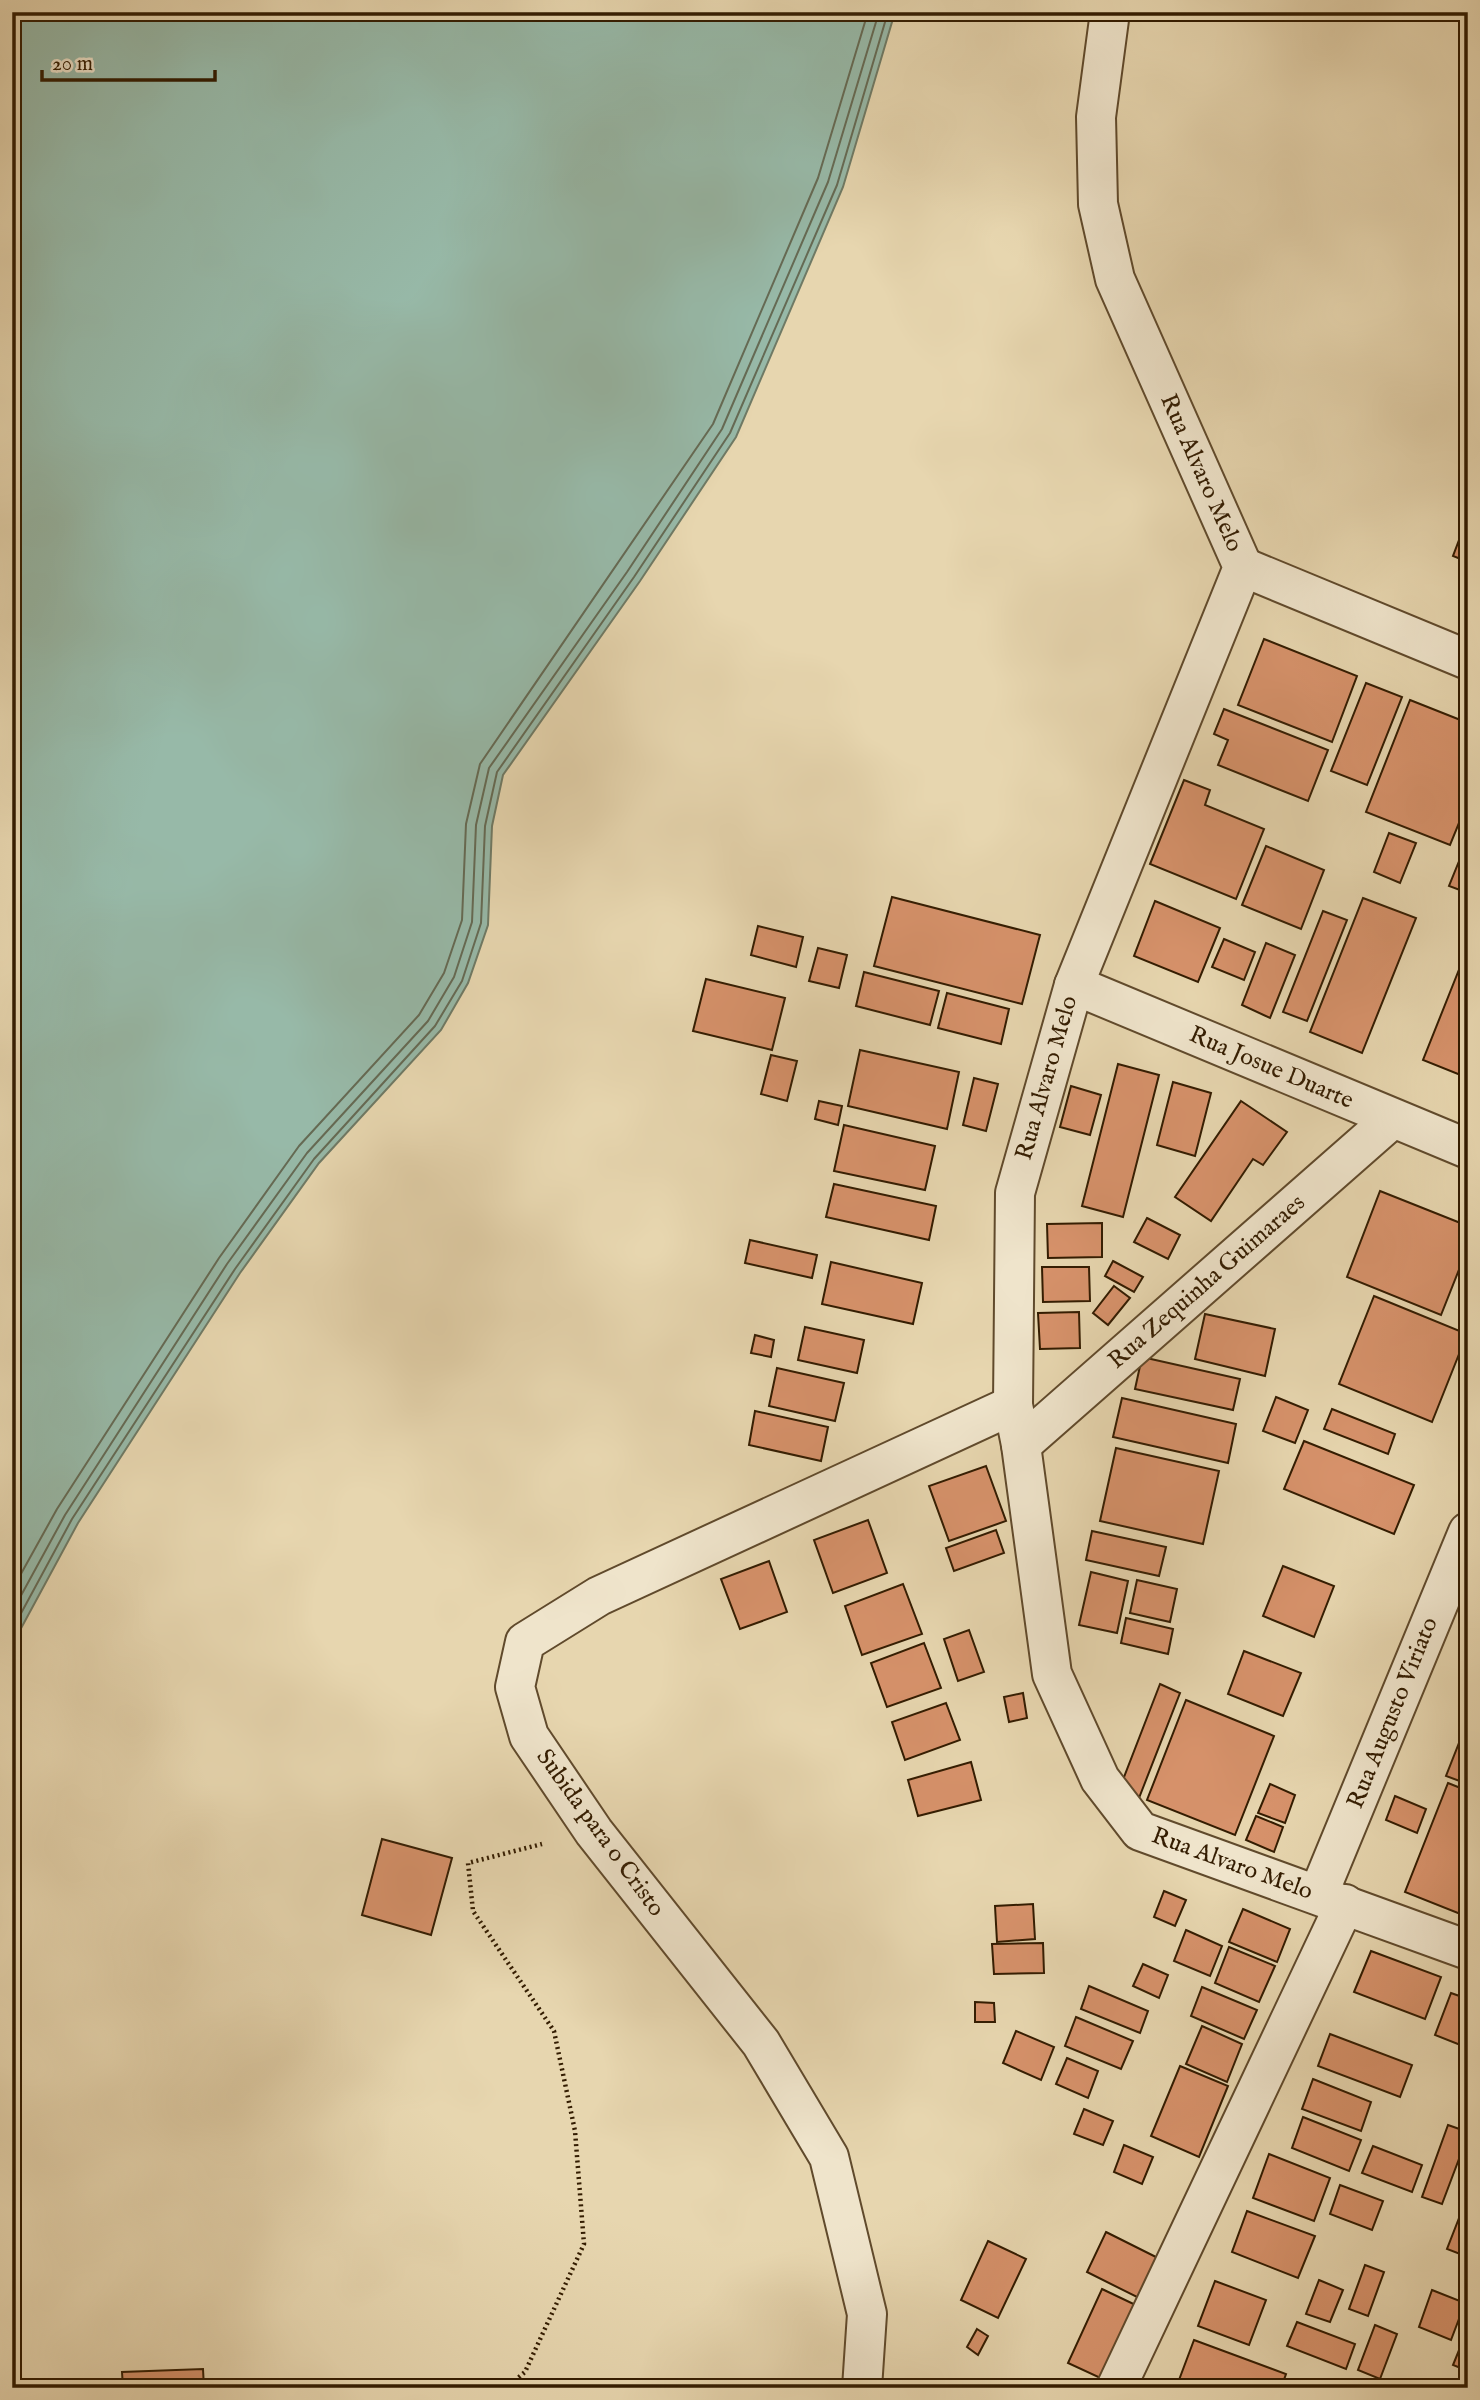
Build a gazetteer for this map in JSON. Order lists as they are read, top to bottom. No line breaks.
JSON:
{"streets":{"street":["Rua Alvaro Melo","Rua Josue Duarte","Rua Zequinha Guimaraes","Rua Augusto Viriato","Subida para o Cristo"]},"crossings":[["Rua Alvaro Melo","Rua Josue Duarte"],["Rua Alvaro Melo","Rua Zequinha Guimaraes"],["Rua Alvaro Melo","Rua Augusto Viriato"],["Rua Alvaro Melo","Subida para o Cristo"],["Rua Josue Duarte","Rua Zequinha Guimaraes"]],"scale_bar":"20 m"}
